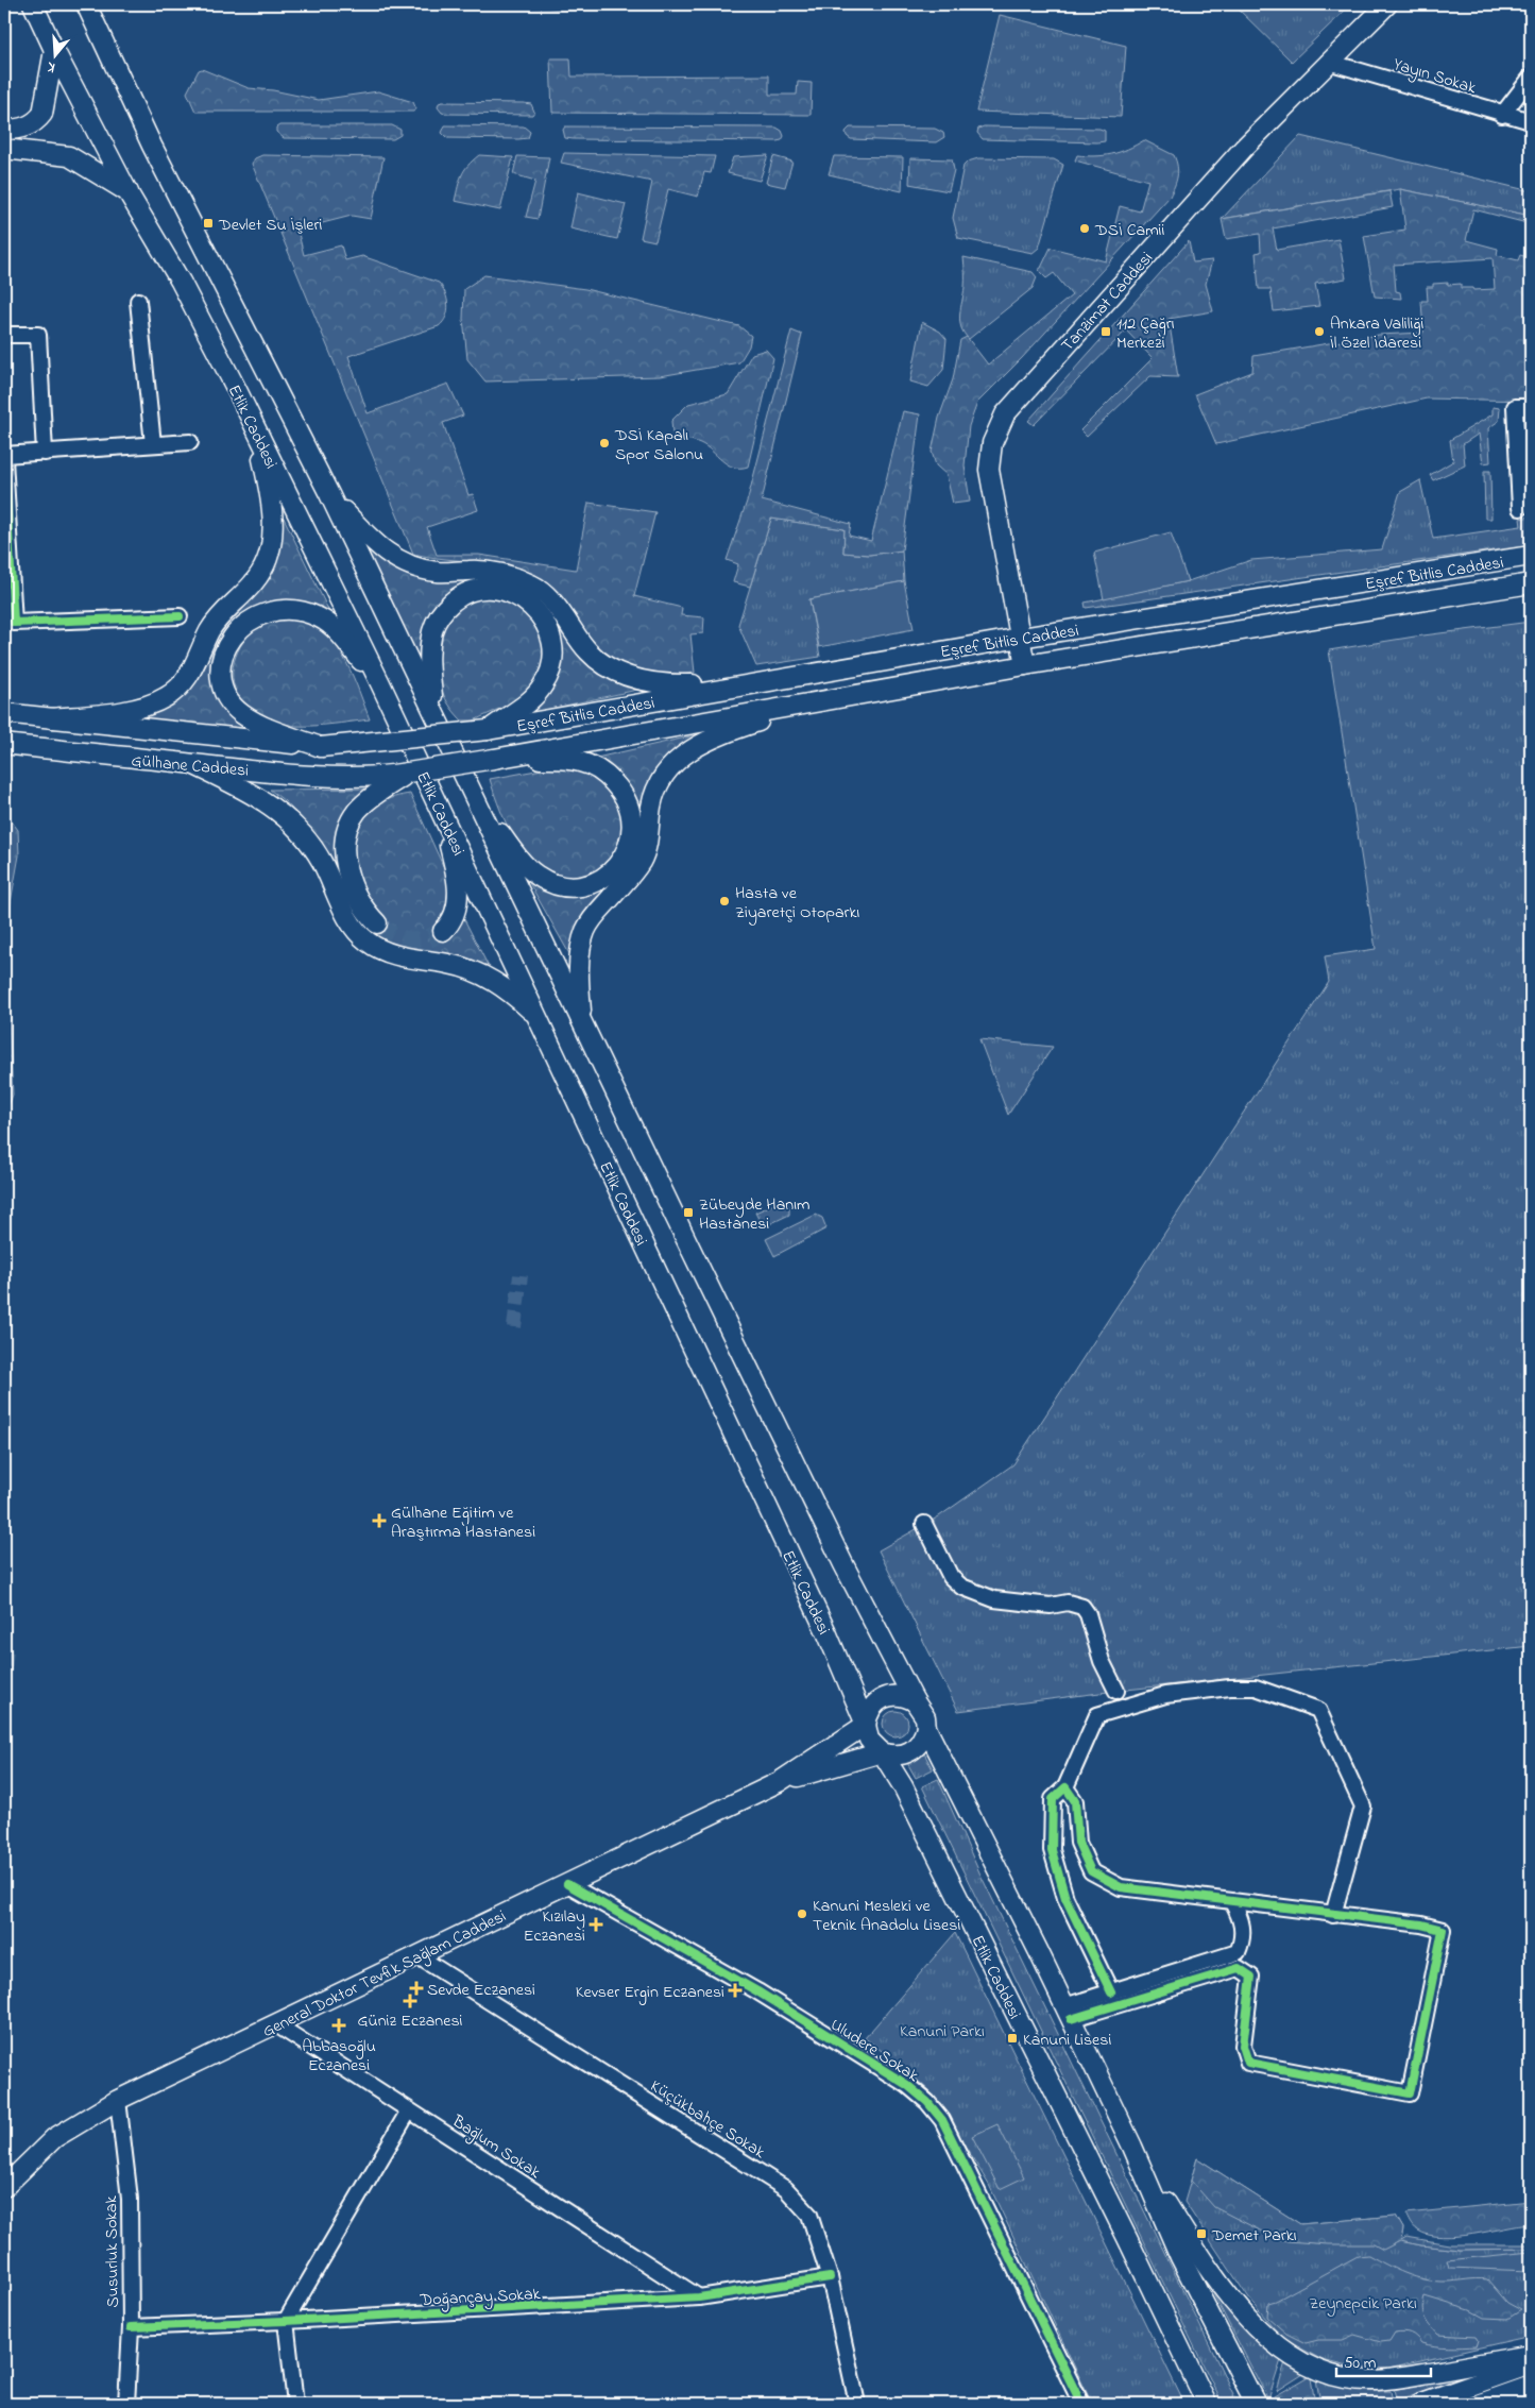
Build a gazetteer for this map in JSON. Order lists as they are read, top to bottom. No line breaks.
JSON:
{"streets":{"main road":["Tanzimat Caddesi","Etlik Caddesi","Eşref Bitlis Caddesi","Gülhane Caddesi","General Doktor Tevfik Sağlam Caddesi"],"street":["Yayın Sokak","Uludere Sokak","Küçükbahçe Sokak","Bağlum Sokak","Susurluk Sokak","Doğançay Sokak"]},"crossings":[["Yayın Sokak","Tanzimat Caddesi"],["Tanzimat Caddesi","Eşref Bitlis Caddesi"],["Etlik Caddesi","General Doktor Tevfik Sağlam Caddesi"],["Eşref Bitlis Caddesi","Gülhane Caddesi"],["General Doktor Tevfik Sağlam Caddesi","Uludere Sokak"],["General Doktor Tevfik Sağlam Caddesi","Küçükbahçe Sokak"],["General Doktor Tevfik Sağlam Caddesi","Bağlum Sokak"],["General Doktor Tevfik Sağlam Caddesi","Susurluk Sokak"],["Küçükbahçe Sokak","Doğançay Sokak"],["Bağlum Sokak","Doğançay Sokak"],["Susurluk Sokak","Doğançay Sokak"]],"parks":["Kanuni Parkı","Zeynepcik Parkı"],"places":{"transit":["Devlet Su İşleri","112 Çağrı Merkezi","Zübeyde Hanım Hastanesi","Kanuni Lisesi","Demet Parkı"],"other":["DSİ Camii","Ankara Valiliği İl Özel İdaresi","DSİ Kapalı Spor Salonu","Hasta ve Ziyaretçi Otoparkı","Kanuni Mesleki ve Teknik Anadolu Lisesi"],"health":["Gülhane Eğitim ve Araştırma Hastanesi","Kızılay Eczanesi","Sevde Eczanesi","Kevser Ergin Eczanesi","Güniz Eczanesi","Abbasoğlu Eczanesi"]},"scale_bar":"50 m","north":"bottom"}
